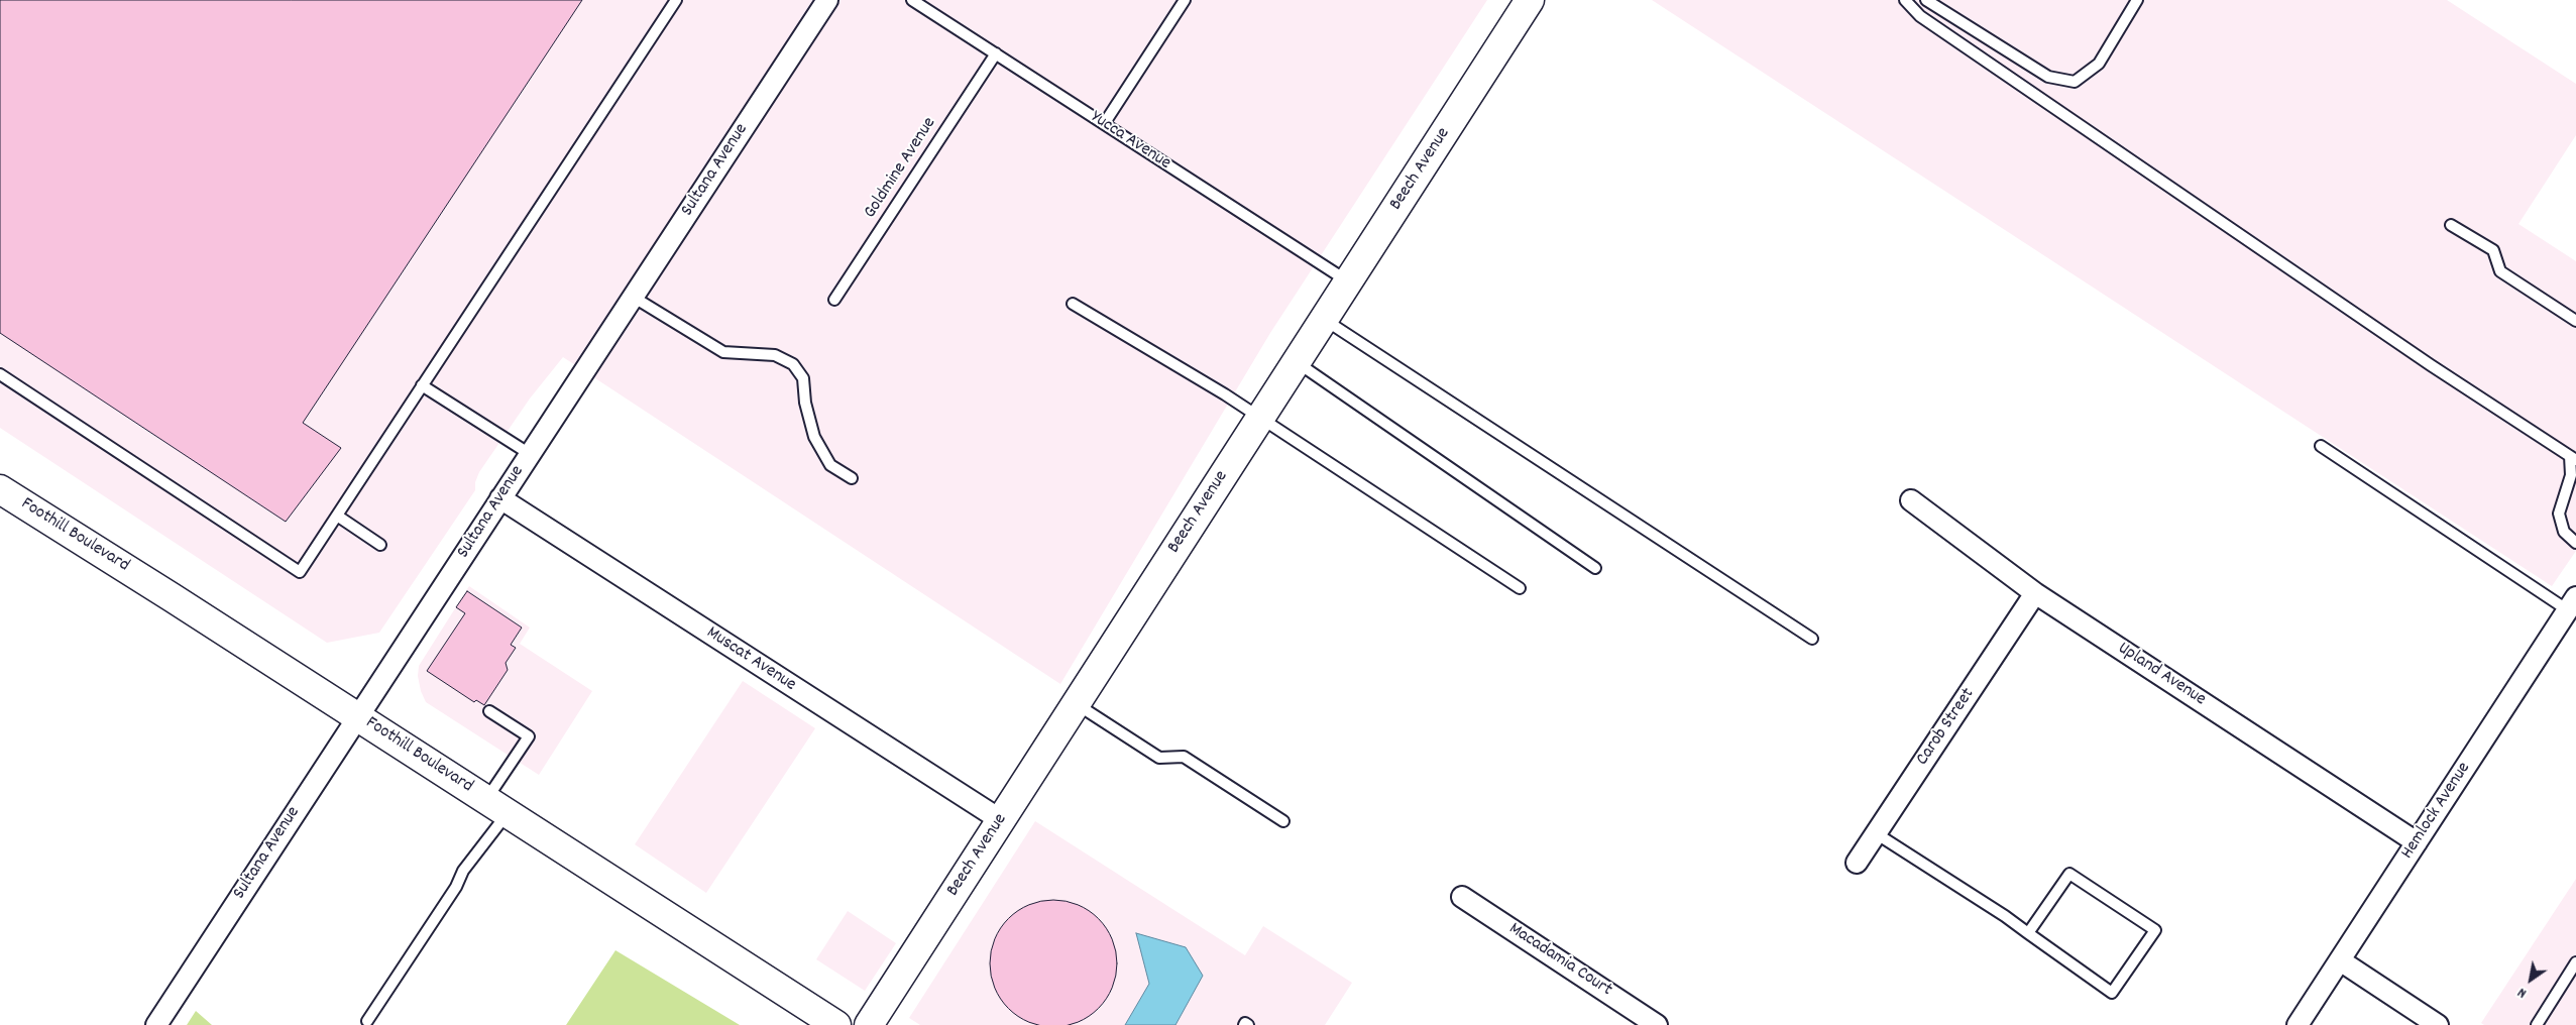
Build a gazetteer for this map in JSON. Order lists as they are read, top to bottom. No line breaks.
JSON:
{"streets":{"main road":["Beech Avenue","Foothill Boulevard"],"street":["Sultana Avenue","Muscat Avenue","Upland Avenue","Carob Street","Hemlock Avenue","Macadamia Court"],"lane":["Yucca Avenue","Goldmine Avenue"]},"crossings":[["Yucca Avenue","Goldmine Avenue"],["Yucca Avenue","Beech Avenue"],["Beech Avenue","Muscat Avenue"],["Sultana Avenue","Foothill Boulevard"],["Sultana Avenue","Muscat Avenue"],["Upland Avenue","Carob Street"],["Upland Avenue","Hemlock Avenue"]],"north":"bottom left"}
